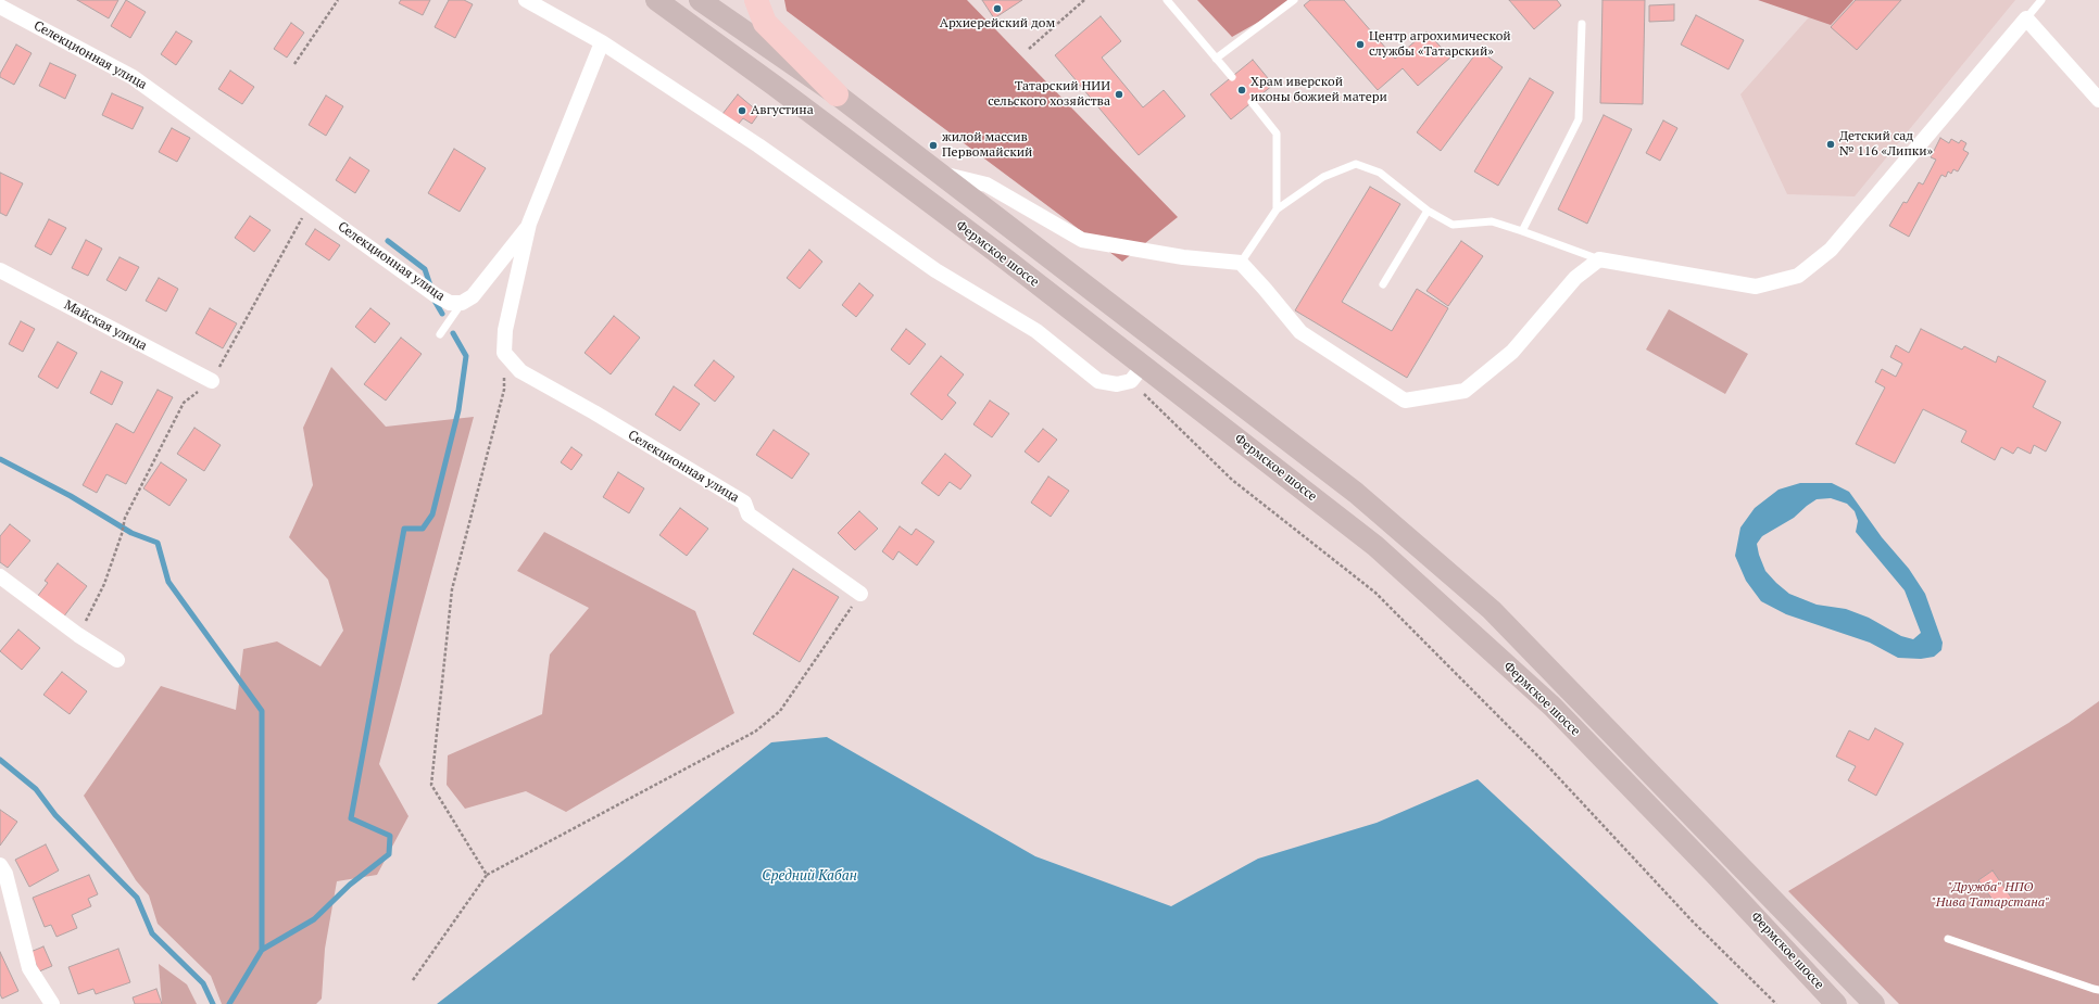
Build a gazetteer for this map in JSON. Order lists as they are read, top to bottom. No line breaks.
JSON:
{"streets":{"main road":["Фермское шоссе"],"street":["Селекционная улица","Майская улица"]},"water":["Средний Кабан"],"parks":["\"Дружба\" НПО \"Нива Татарстана\""],"places":["Архиерейский дом","Центр агрохимической службы «Татарский»","Храм иверской иконы божией матери","Татарский НИИ сельского хозяйства","Августина","Детский сад № 116 «Липки»","жилой массив Первомайский"]}
